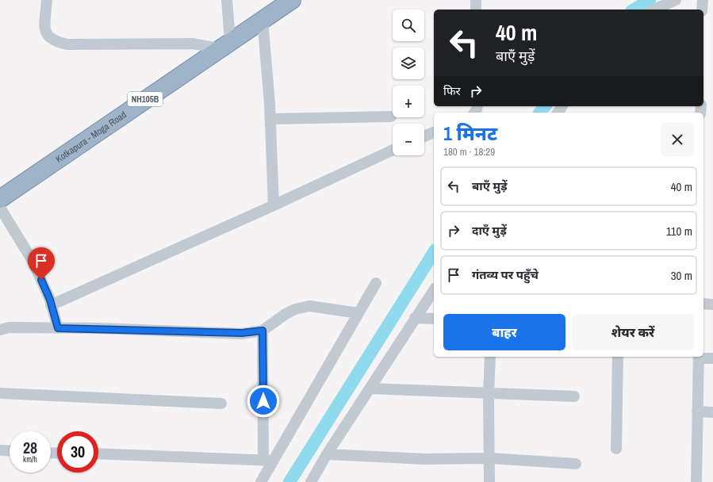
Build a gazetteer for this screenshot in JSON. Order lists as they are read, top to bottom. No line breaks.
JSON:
{"streets":{"highway":["NH105B","Kotkapura - Moga Road"]},"page":{"map_buttons":["+","−"],"turn":["40 m","बाएँ मुड़ें"],"then":"फिर","heading":["1 मिनट","180 m · 18:29"],"list":[{"name":"बाएँ मुड़ें","value":"40 m"},{"name":"दाएँ मुड़ें","value":"110 m"},{"name":"गंतव्य पर पहुँचे","value":"30 m"}],"buttons":["बाहर","शेयर करें"],"speed":"28 km/h","limit":"30"}}
